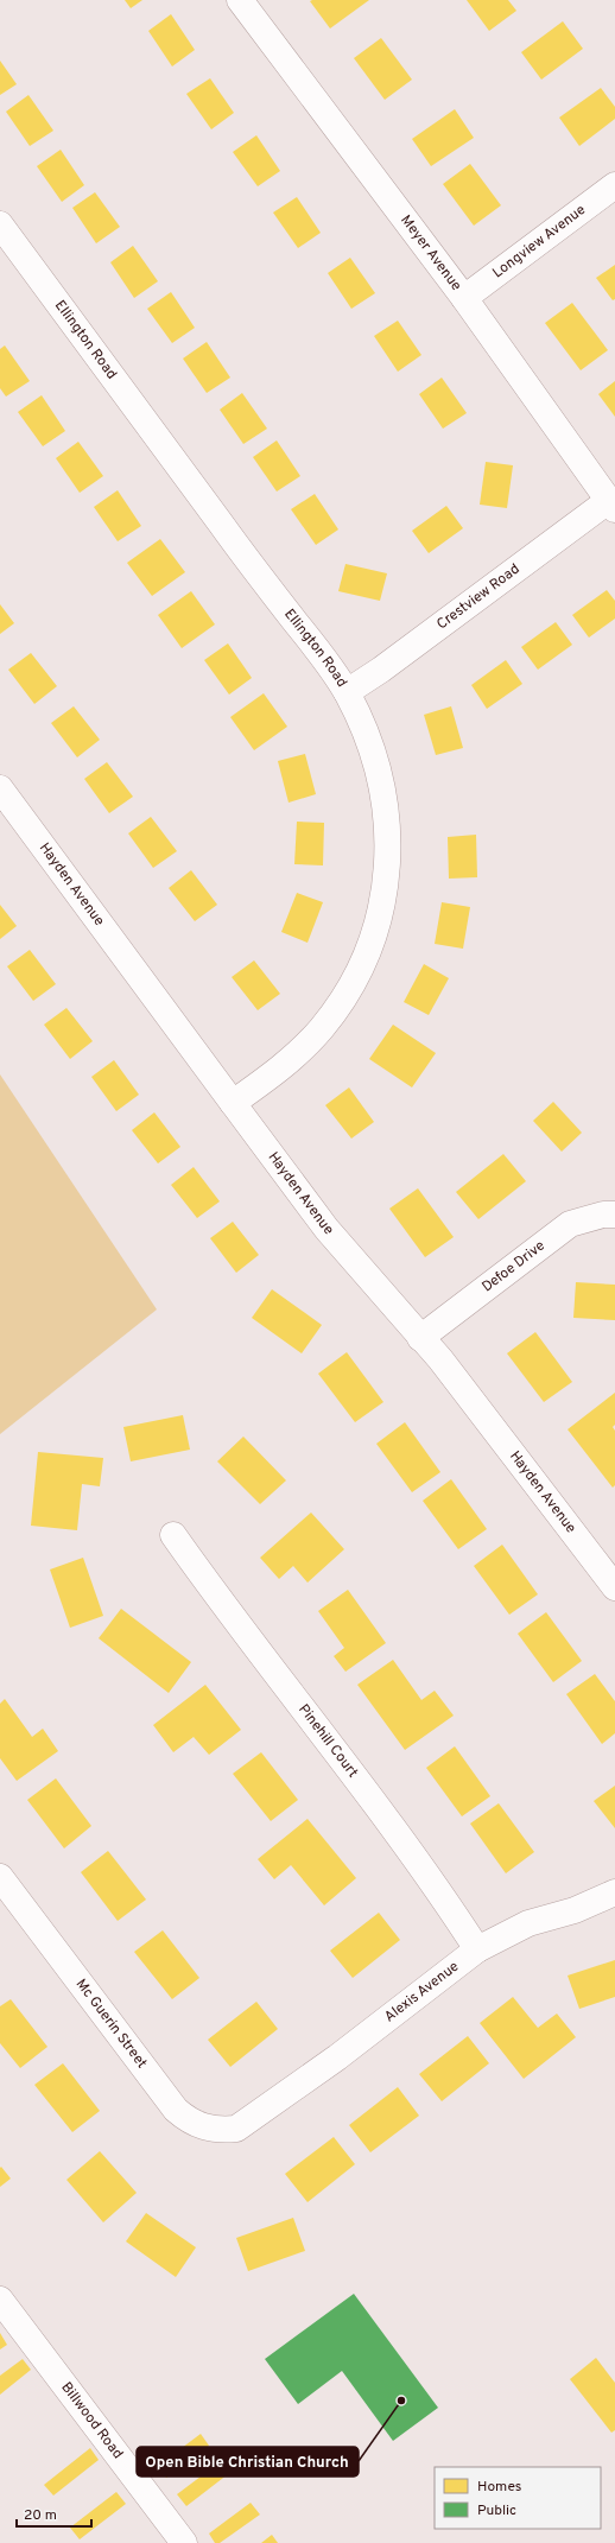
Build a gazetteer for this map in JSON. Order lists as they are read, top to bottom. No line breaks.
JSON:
{"streets":{"street":["Longview Avenue","Meyer Avenue","Ellington Road","Crestview Road","Hayden Avenue","Defoe Drive","Pinehill Court","Alexis Avenue","Mc Guerin Street","Billwood Road"]},"crossings":[["Longview Avenue","Meyer Avenue"],["Meyer Avenue","Crestview Road"],["Ellington Road","Crestview Road"],["Ellington Road","Hayden Avenue"],["Hayden Avenue","Defoe Drive"],["Pinehill Court","Alexis Avenue"],["Alexis Avenue","Mc Guerin Street"]],"places":["Open Bible Christian Church"],"legend":["Homes","Public"],"scale_bar":"20 m"}
